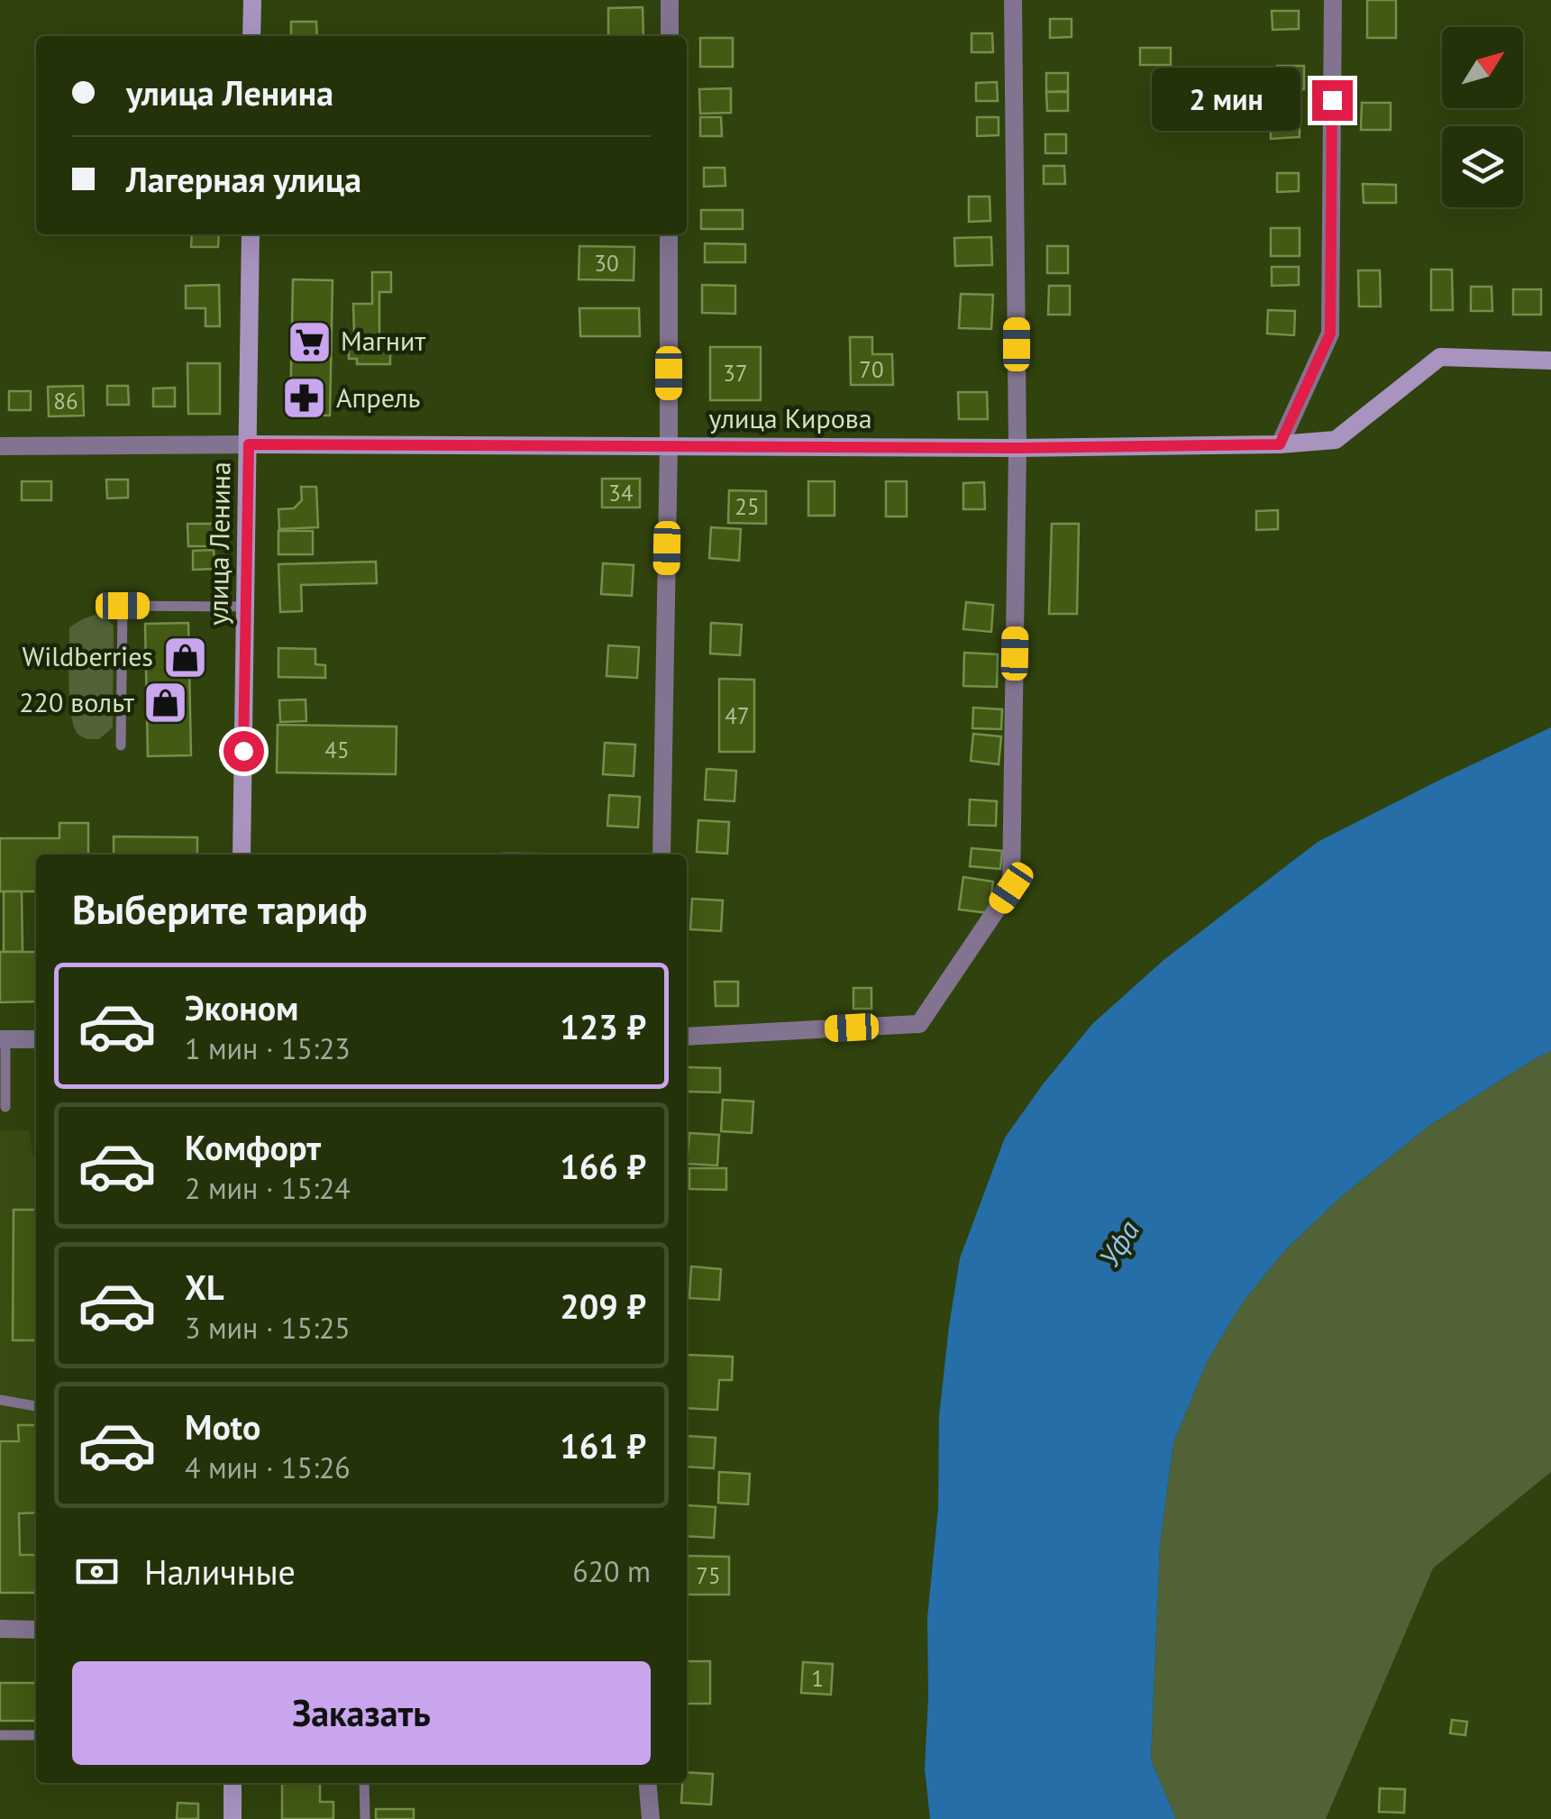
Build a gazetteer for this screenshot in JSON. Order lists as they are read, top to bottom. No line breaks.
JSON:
{"streets":{"street":["улица Кирова","улица Ленина"]},"crossings":[["улица Кирова","улица Ленина"]],"water":["Уфа"],"places":{"supermarket":["Магнит"],"pharmacy":["Апрель"],"shop":["Wildberries","220 вольт"]},"house_numbers":["30","70","37","86","34","25","47","45","75","1"],"north":"top right","page":{"banner":["улица Ленина","Лагерная улица"],"bubble":"2 мин","heading":"Выберите тариф","list":[{"name":"Эконом","note":"1 мин · 15:23","value":"123 ₽"},{"name":"Комфорт","note":"2 мин · 15:24","value":"166 ₽"},{"name":"XL","note":"3 мин · 15:25","value":"209 ₽"},{"name":"Moto","note":"4 мин · 15:26","value":"161 ₽"}],"pay":["Наличные","620 m"],"buttons":"Заказать"}}
